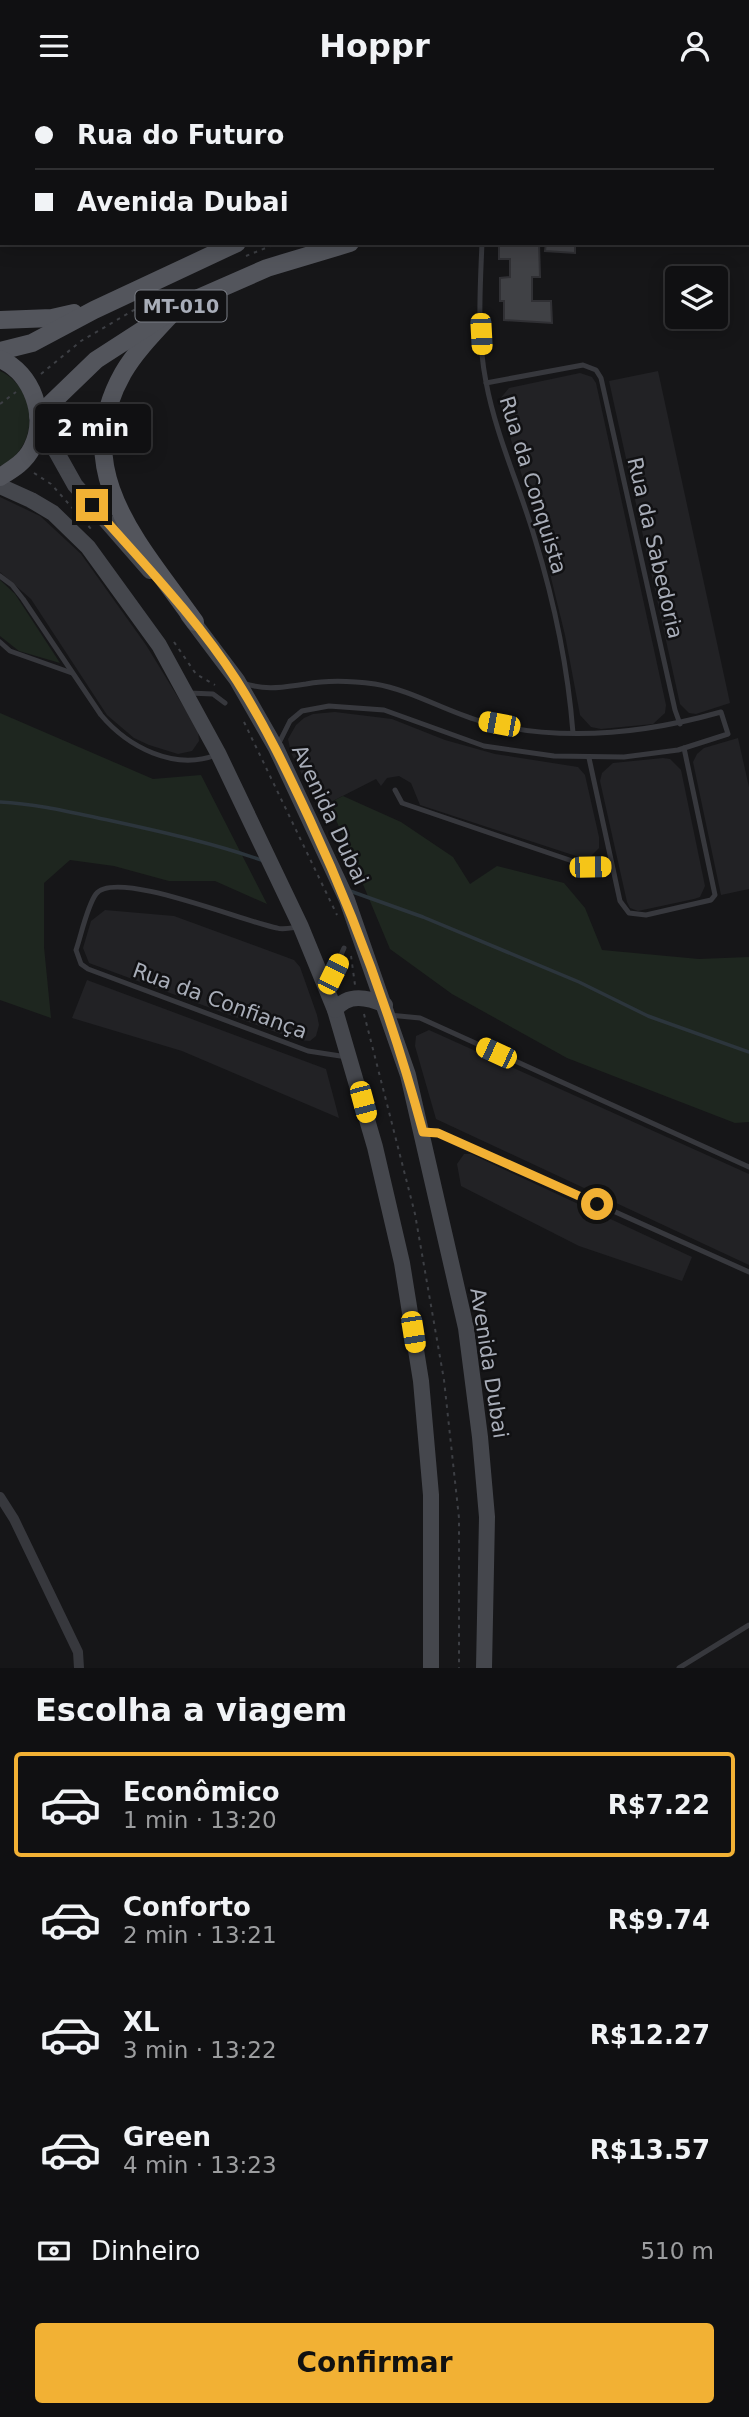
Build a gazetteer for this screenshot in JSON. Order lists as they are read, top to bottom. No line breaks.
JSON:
{"streets":{"main road":["MT-010"],"street":["Avenida Dubai"],"lane":["Rua da Conquista","Rua da Sabedoria","Rua da Confiança"]},"crossings":[["MT-010","Avenida Dubai"],["Rua da Conquista","Rua da Sabedoria"]],"page":{"header":"Hoppr","banner":["Rua do Futuro","Avenida Dubai"],"bubble":"2 min","heading":"Escolha a viagem","list":[{"name":"Econômico","note":"1 min · 13:20","value":"R$7.22"},{"name":"Conforto","note":"2 min · 13:21","value":"R$9.74"},{"name":"XL","note":"3 min · 13:22","value":"R$12.27"},{"name":"Green","note":"4 min · 13:23","value":"R$13.57"}],"pay":["Dinheiro","510 m"],"buttons":"Confirmar"}}
